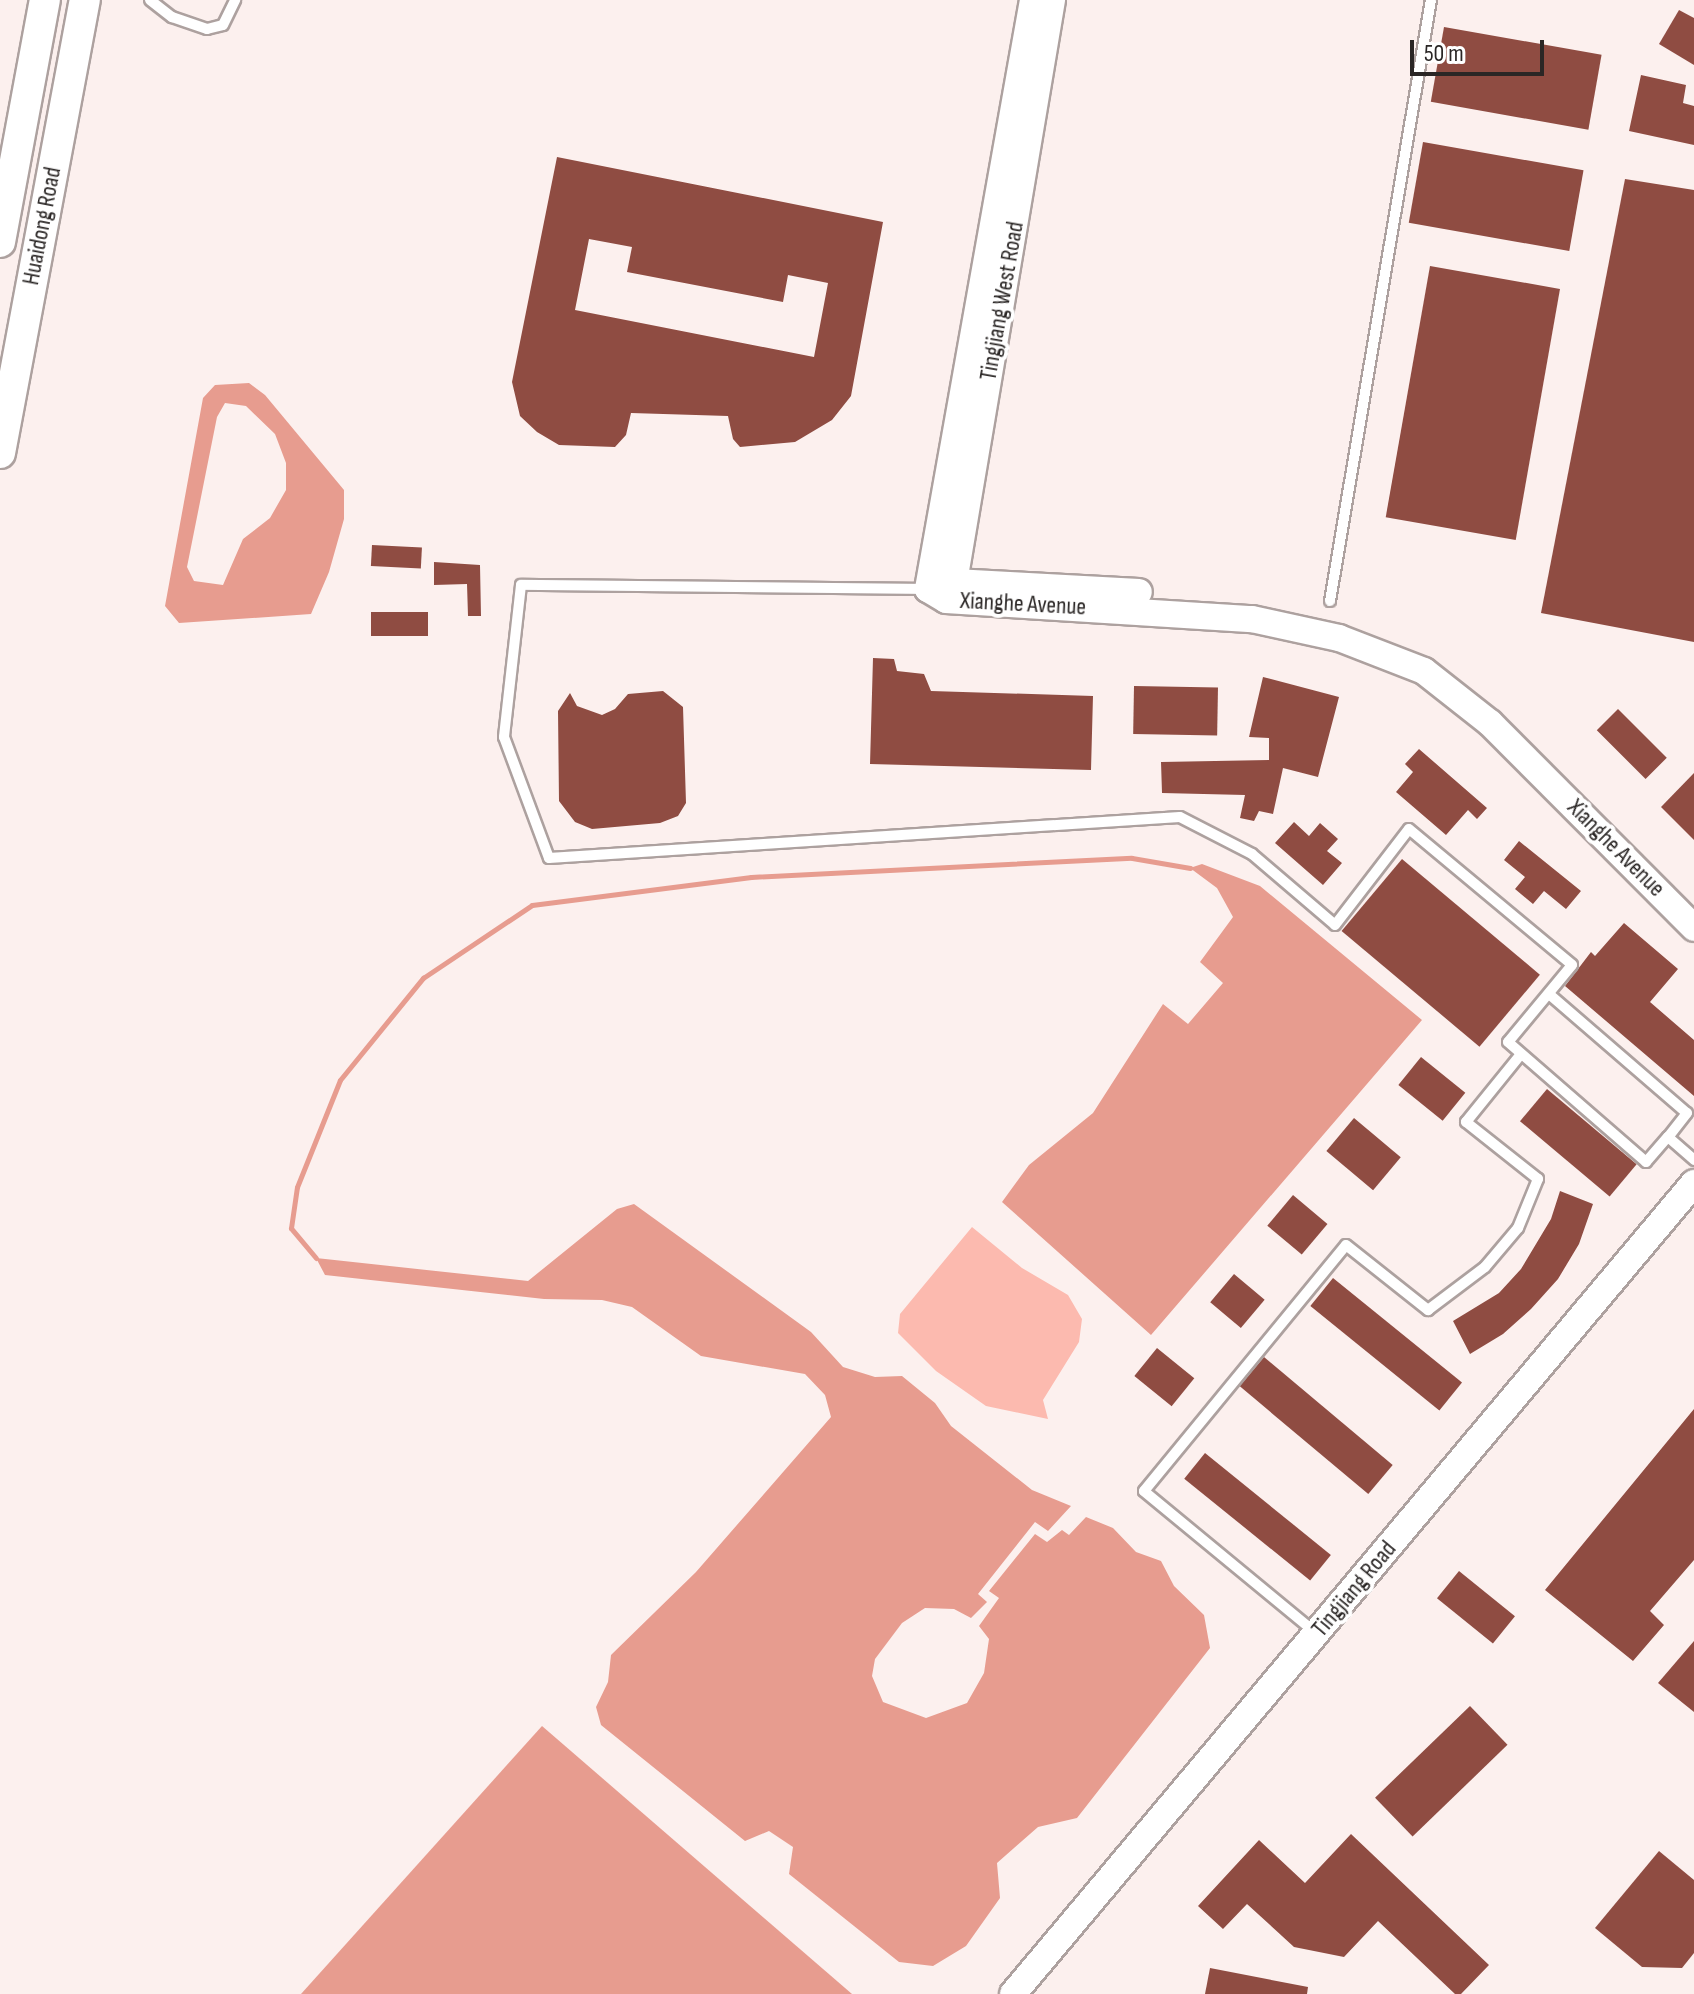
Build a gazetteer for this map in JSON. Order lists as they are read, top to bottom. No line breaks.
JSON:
{"streets":{"main road":["Huaidong Road"],"street":["Tingjiang West Road","Xianghe Avenue","Tingjiang Road"]},"crossings":[["Tingjiang West Road","Xianghe Avenue"]],"scale_bar":"50 m"}
